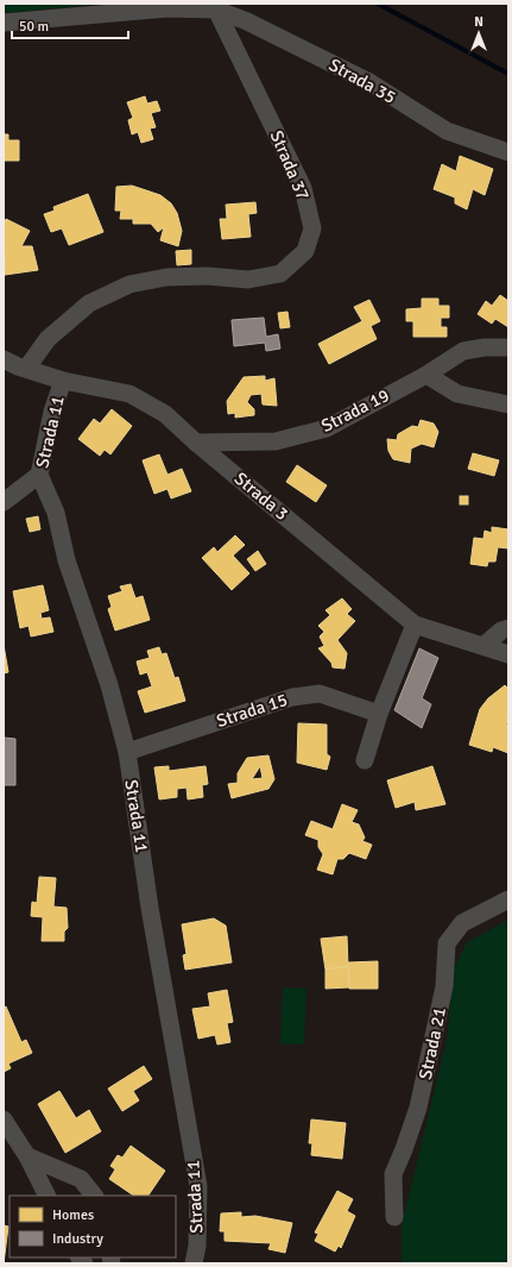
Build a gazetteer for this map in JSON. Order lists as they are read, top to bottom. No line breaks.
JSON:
{"streets":{"street":["Strada 35","Strada 37","Strada 19","Strada 11","Strada 3","Strada 15","Strada 21"]},"crossings":[["Strada 35","Strada 37"],["Strada 37","Strada 3"],["Strada 19","Strada 3"],["Strada 11","Strada 3"],["Strada 11","Strada 15"]],"legend":["Homes","Industry"],"scale_bar":"50 m","north":"top"}
